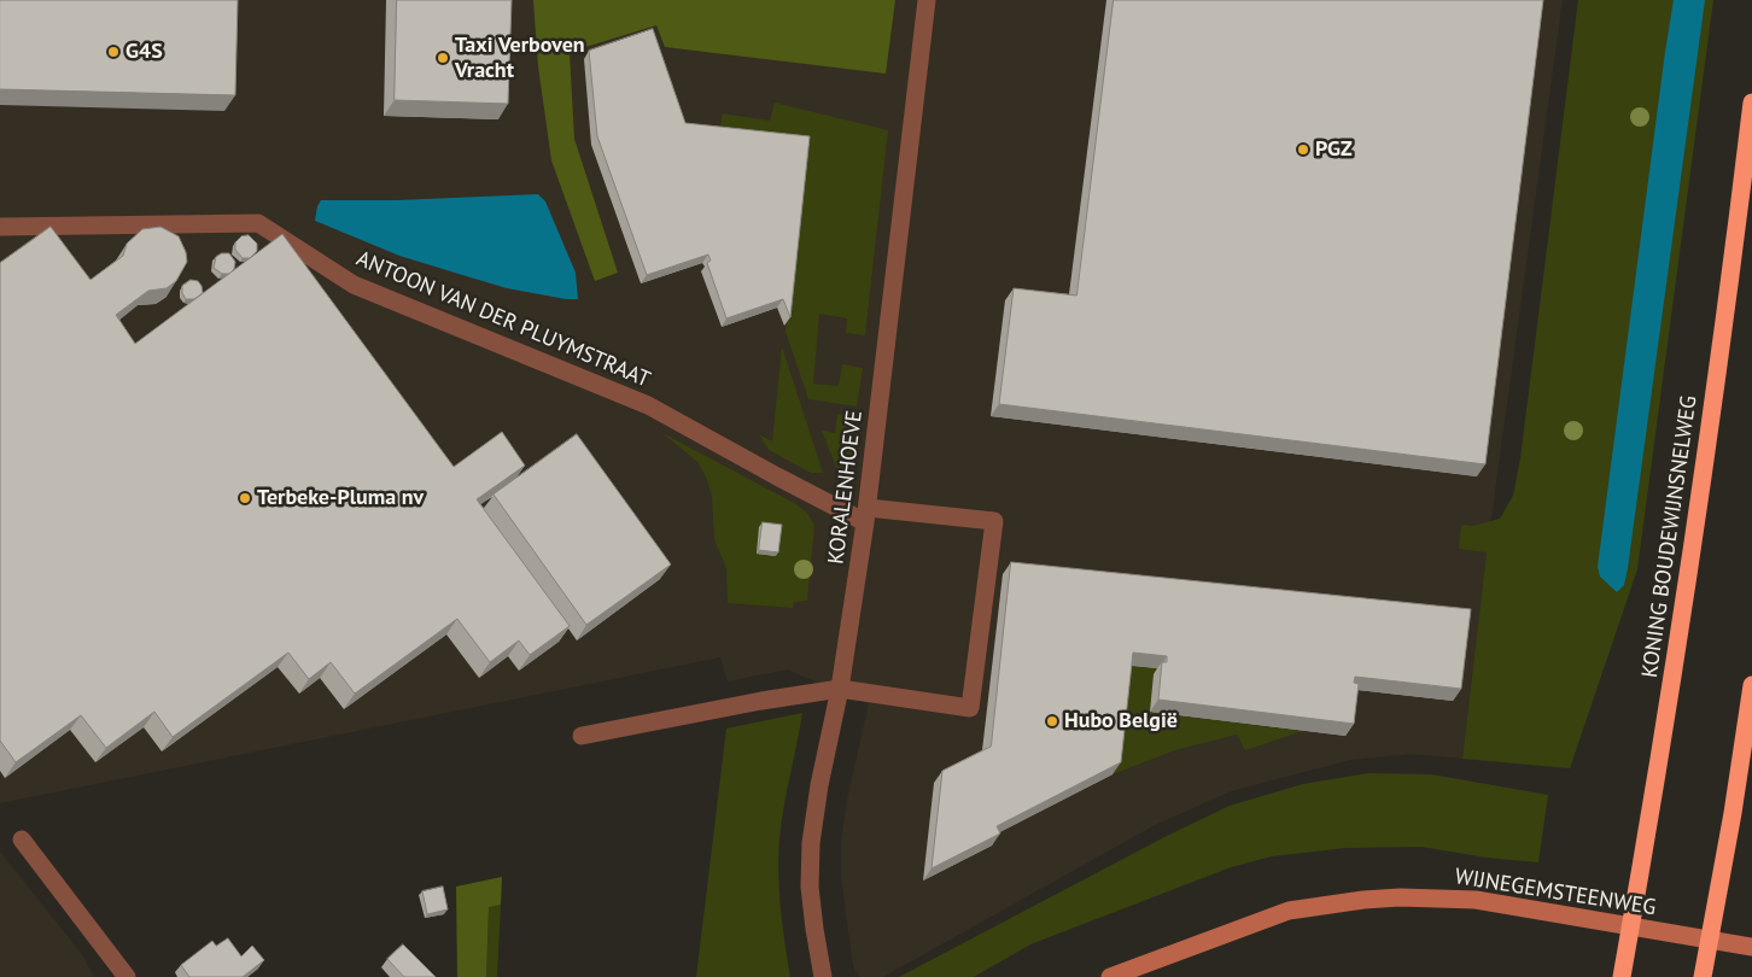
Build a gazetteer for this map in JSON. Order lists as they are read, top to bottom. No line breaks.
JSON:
{"streets":{"highway":["KONING BOUDEWIJNSNELWEG"],"street":["ANTOON VAN DER PLUYMSTRAAT","KORALENHOEVE","WIJNEGEMSTEENWEG"]},"crossings":[["ANTOON VAN DER PLUYMSTRAAT","KORALENHOEVE"]],"places":["G4S","Taxi Verboven Vracht","PGZ","Terbeke-Pluma nv","Hubo België"]}
